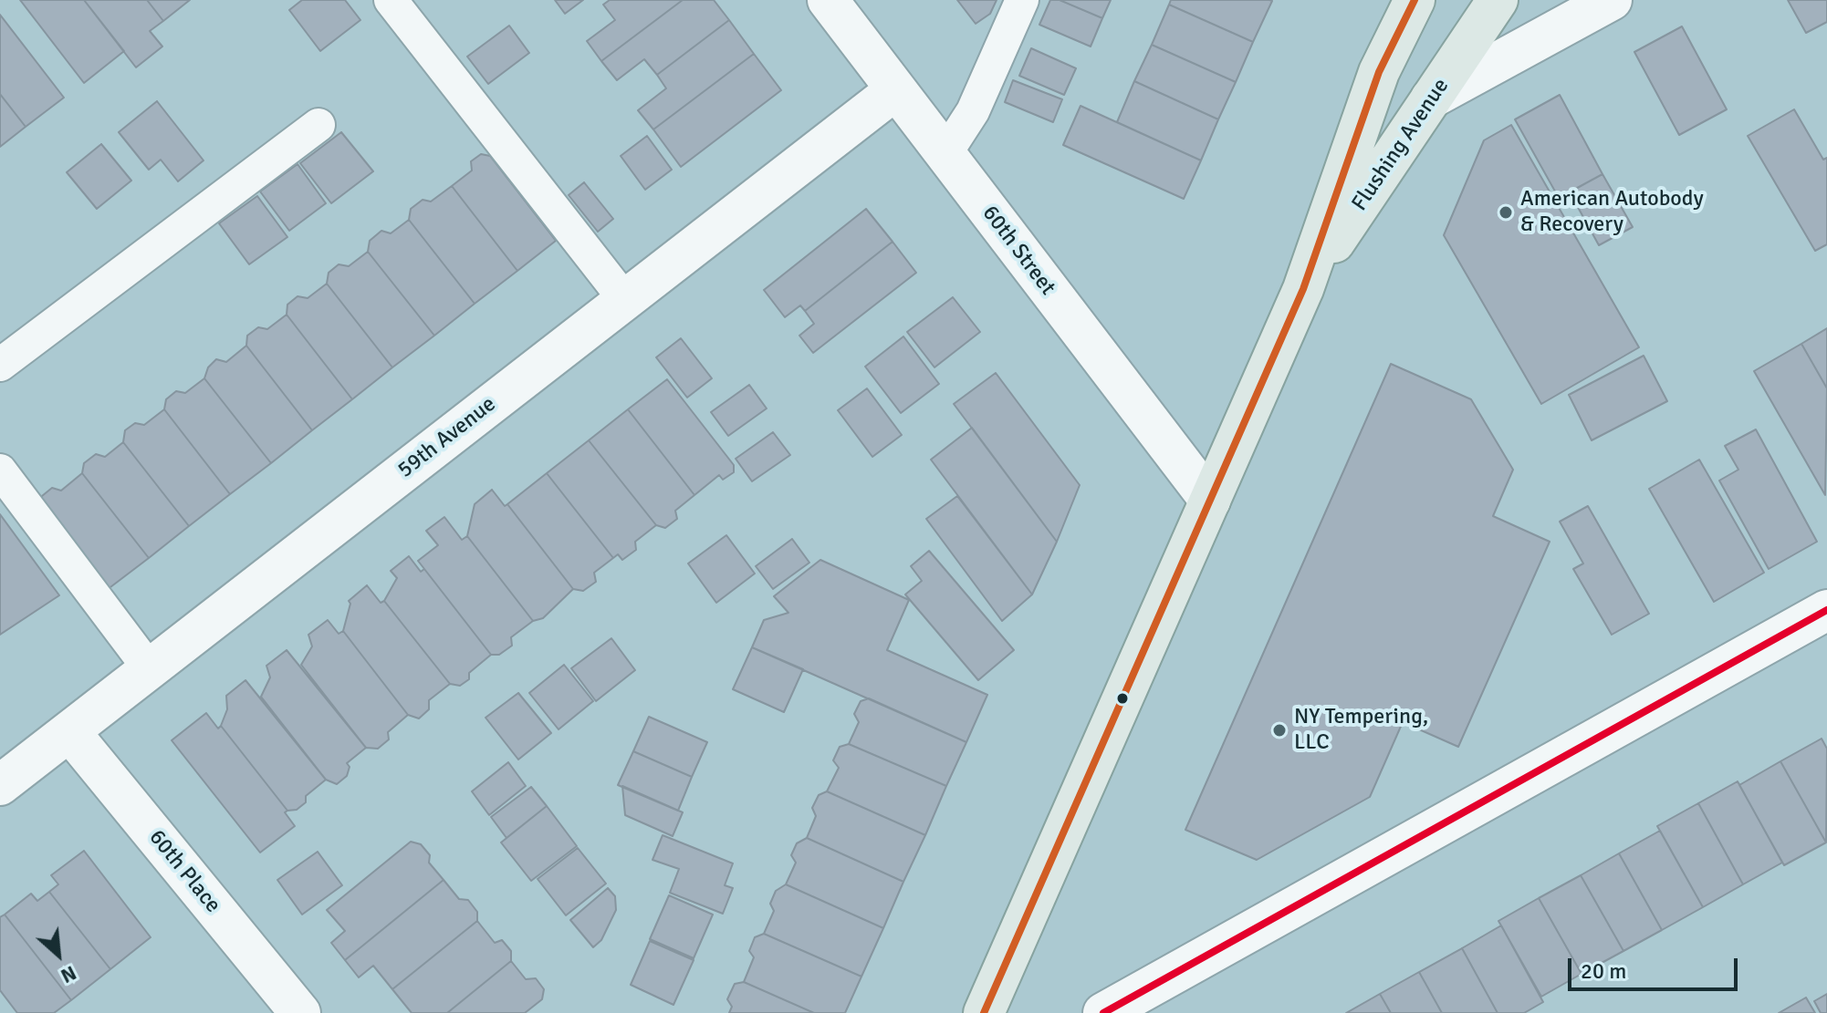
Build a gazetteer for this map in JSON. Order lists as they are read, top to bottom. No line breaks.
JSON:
{"streets":{"main road":["Flushing Avenue"],"street":["60th Street","59th Avenue","60th Place"]},"crossings":[["Flushing Avenue","60th Street"],["60th Street","59th Avenue"],["59th Avenue","60th Place"]],"places":["American Autobody & Recovery","NY Tempering, LLC"],"scale_bar":"20 m","north":"bottom right"}
